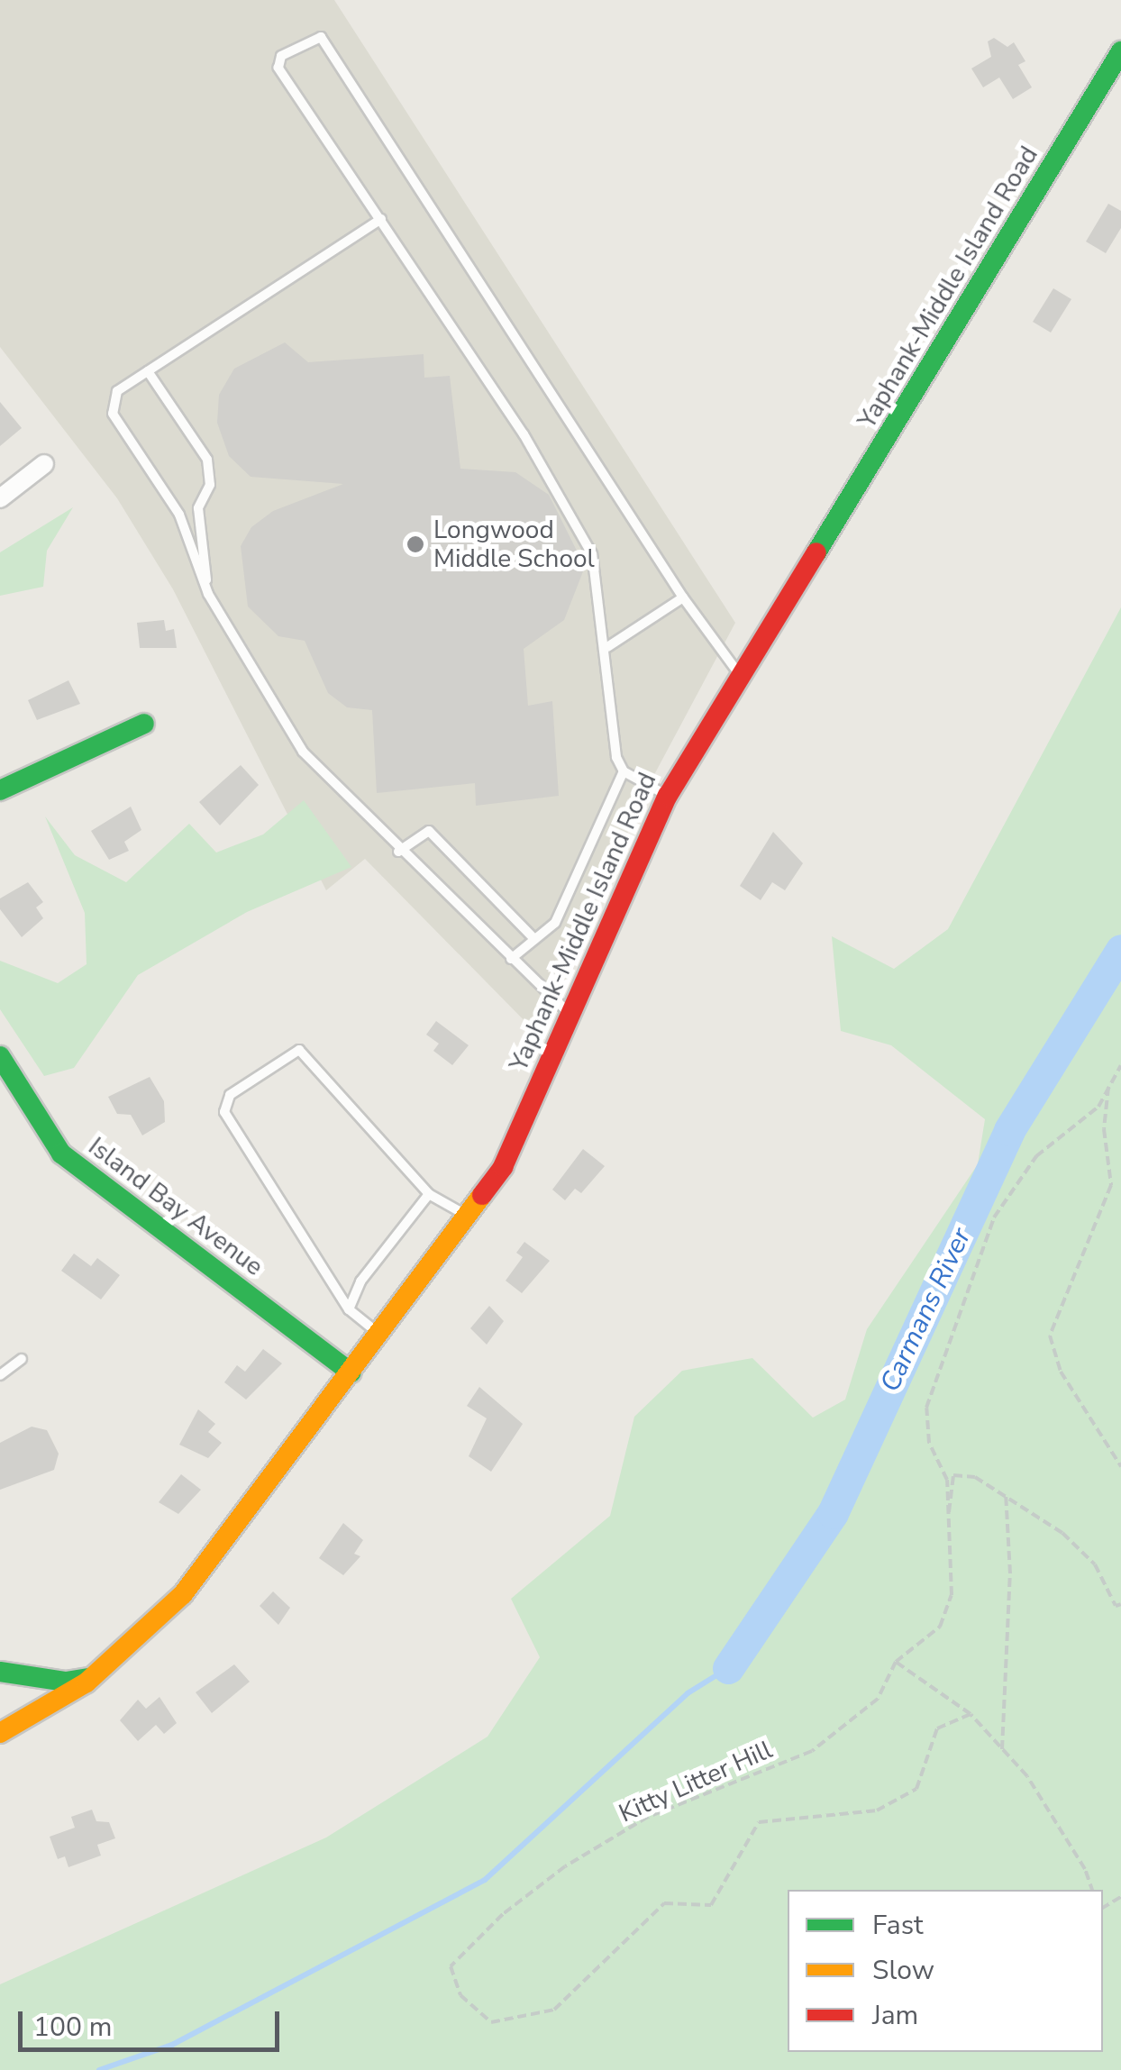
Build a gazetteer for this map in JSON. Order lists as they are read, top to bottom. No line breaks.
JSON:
{"streets":{"main road":["Yaphank-Middle Island Road","Island Bay Avenue"],"path":["Kitty Litter Hill"]},"crossings":[["Yaphank-Middle Island Road","Island Bay Avenue"]],"water":["Carmans River"],"places":["Longwood Middle School"],"legend":["Fast","Slow","Jam"],"scale_bar":"100 m"}
